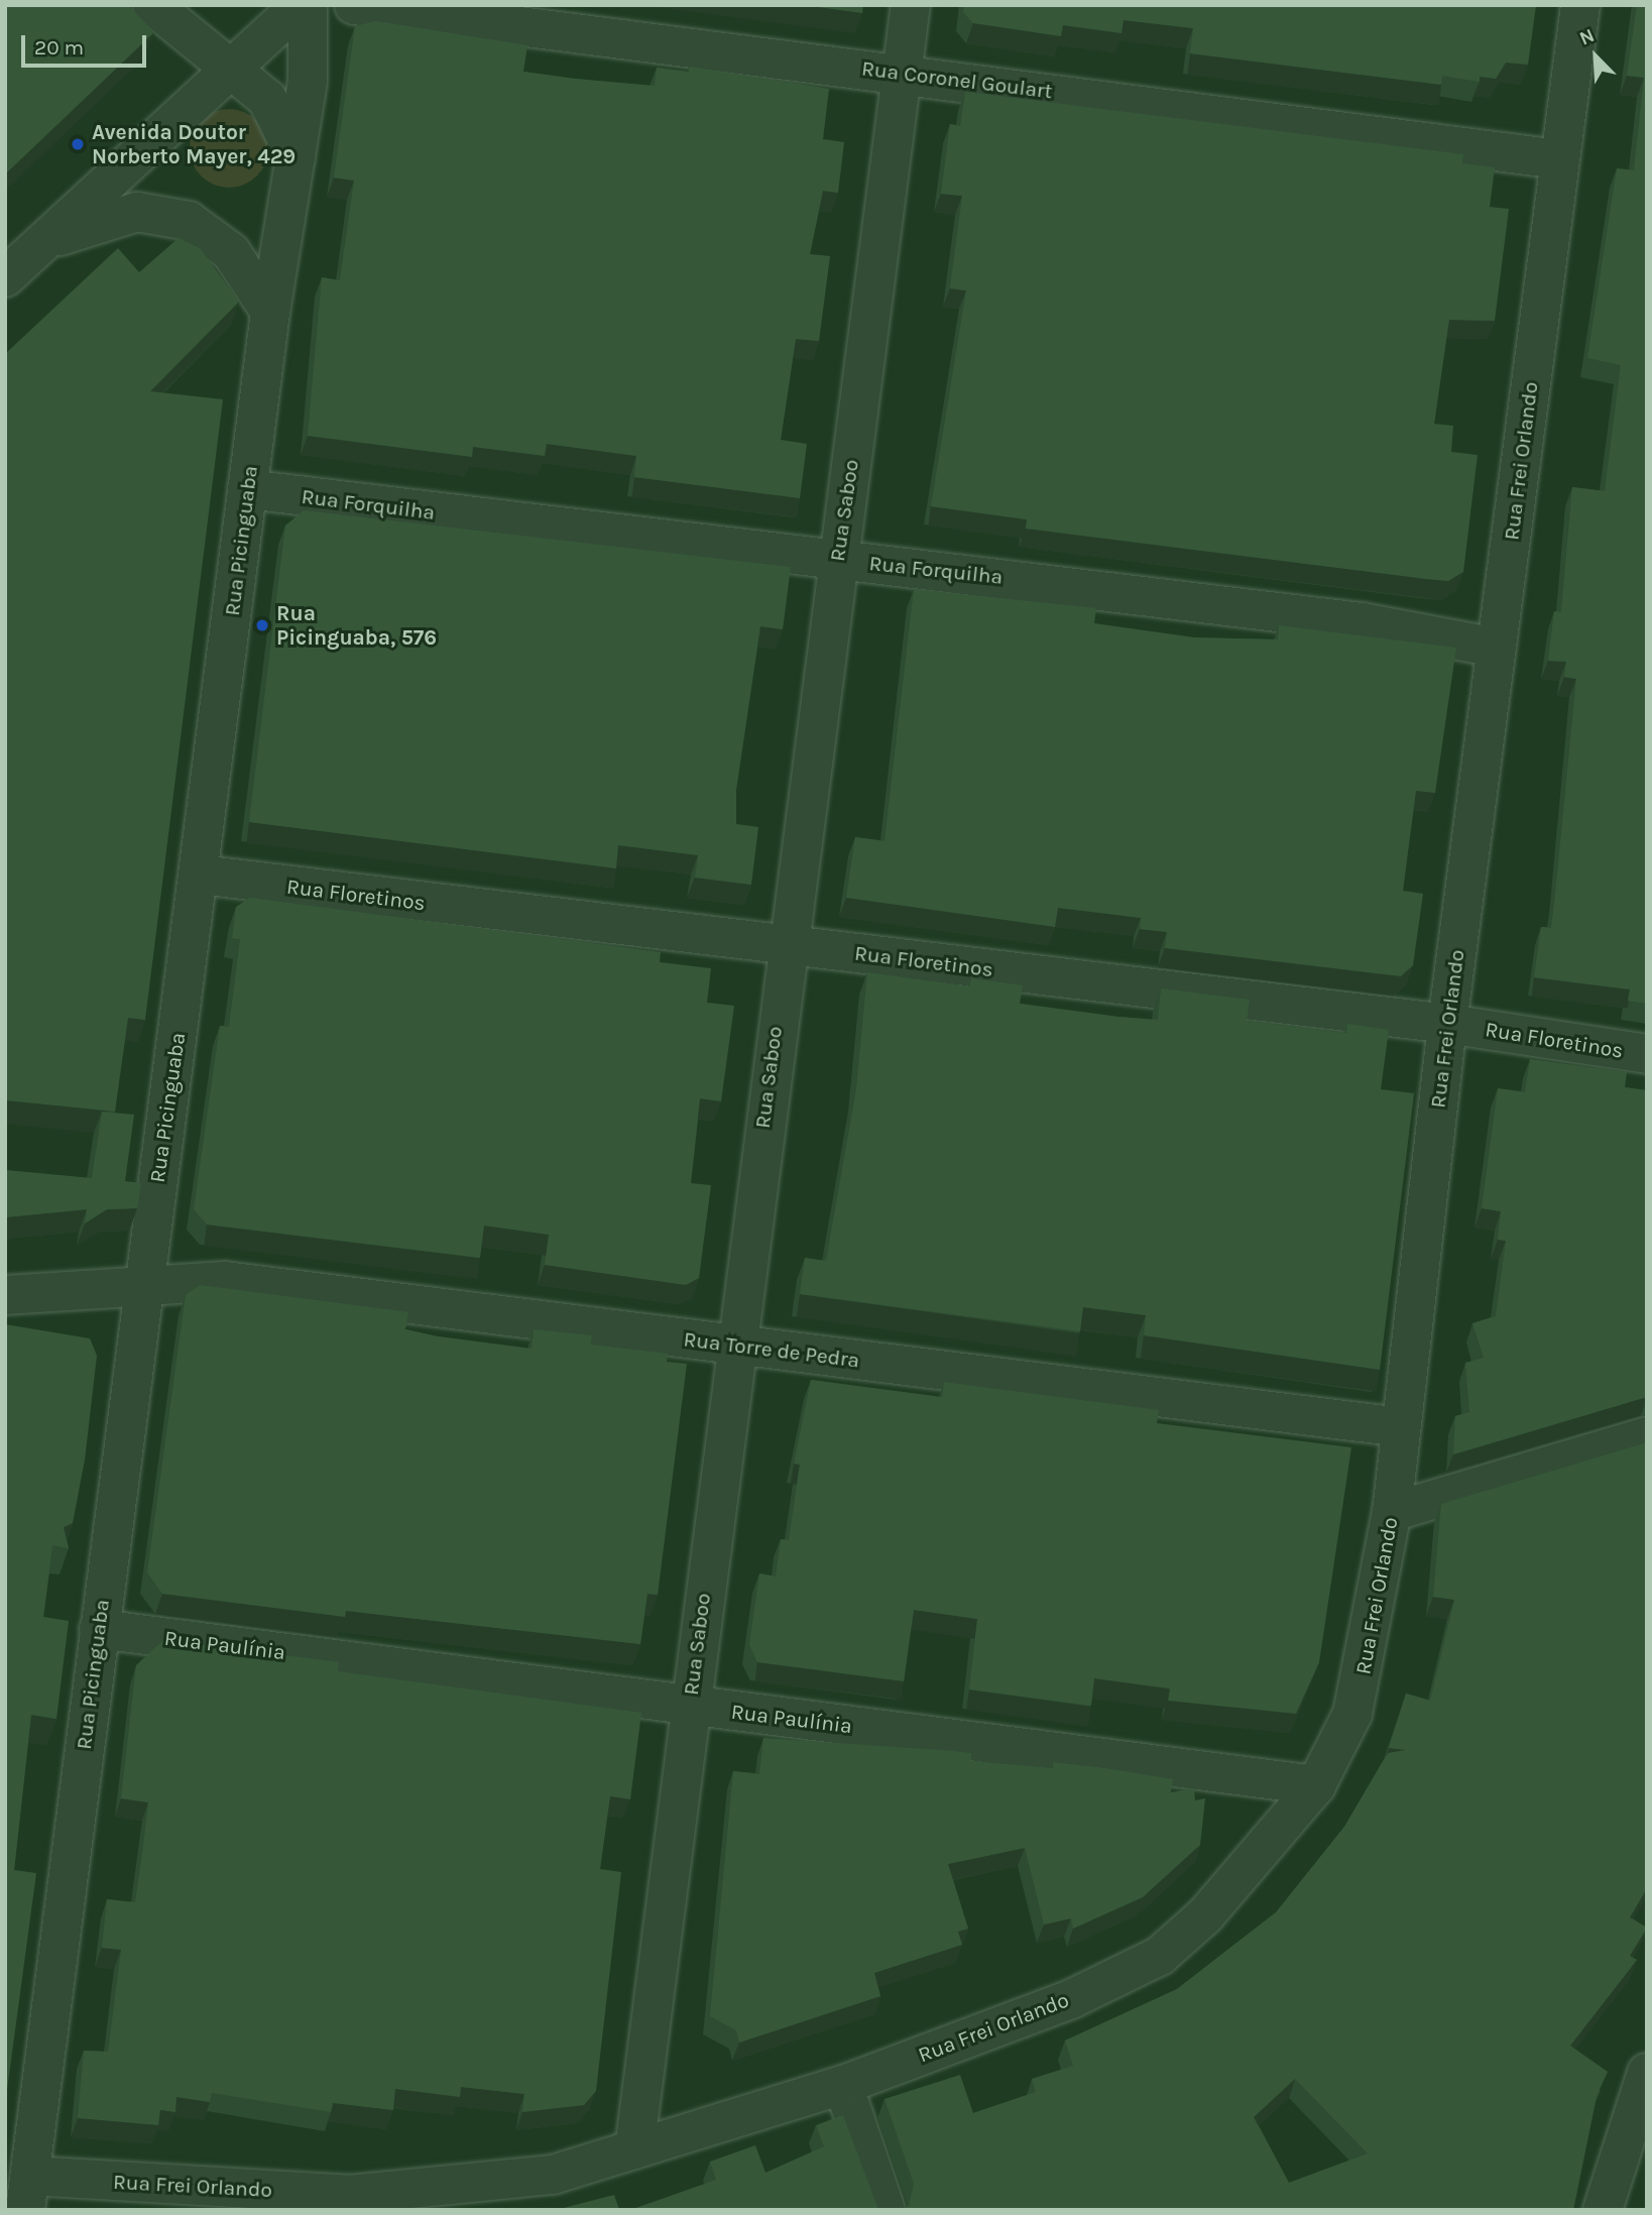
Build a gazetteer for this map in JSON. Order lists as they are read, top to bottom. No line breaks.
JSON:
{"streets":{"street":["Rua Coronel Goulart","Rua Frei Orlando","Rua Forquilha","Rua Saboo","Rua Picinguaba","Rua Floretinos","Rua Torre de Pedra","Rua Paulínia"]},"crossings":[["Rua Coronel Goulart","Rua Frei Orlando"],["Rua Coronel Goulart","Rua Saboo"],["Rua Frei Orlando","Rua Forquilha"],["Rua Frei Orlando","Rua Saboo"],["Rua Frei Orlando","Rua Picinguaba"],["Rua Frei Orlando","Rua Floretinos"],["Rua Frei Orlando","Rua Torre de Pedra"],["Rua Frei Orlando","Rua Paulínia"],["Rua Forquilha","Rua Saboo"],["Rua Forquilha","Rua Picinguaba"],["Rua Saboo","Rua Floretinos"],["Rua Saboo","Rua Torre de Pedra"],["Rua Saboo","Rua Paulínia"],["Rua Picinguaba","Rua Floretinos"],["Rua Picinguaba","Rua Torre de Pedra"],["Rua Picinguaba","Rua Paulínia"]],"places":["Avenida Doutor Norberto Mayer, 429","Rua Picinguaba, 576"],"scale_bar":"20 m","north":"top left"}
